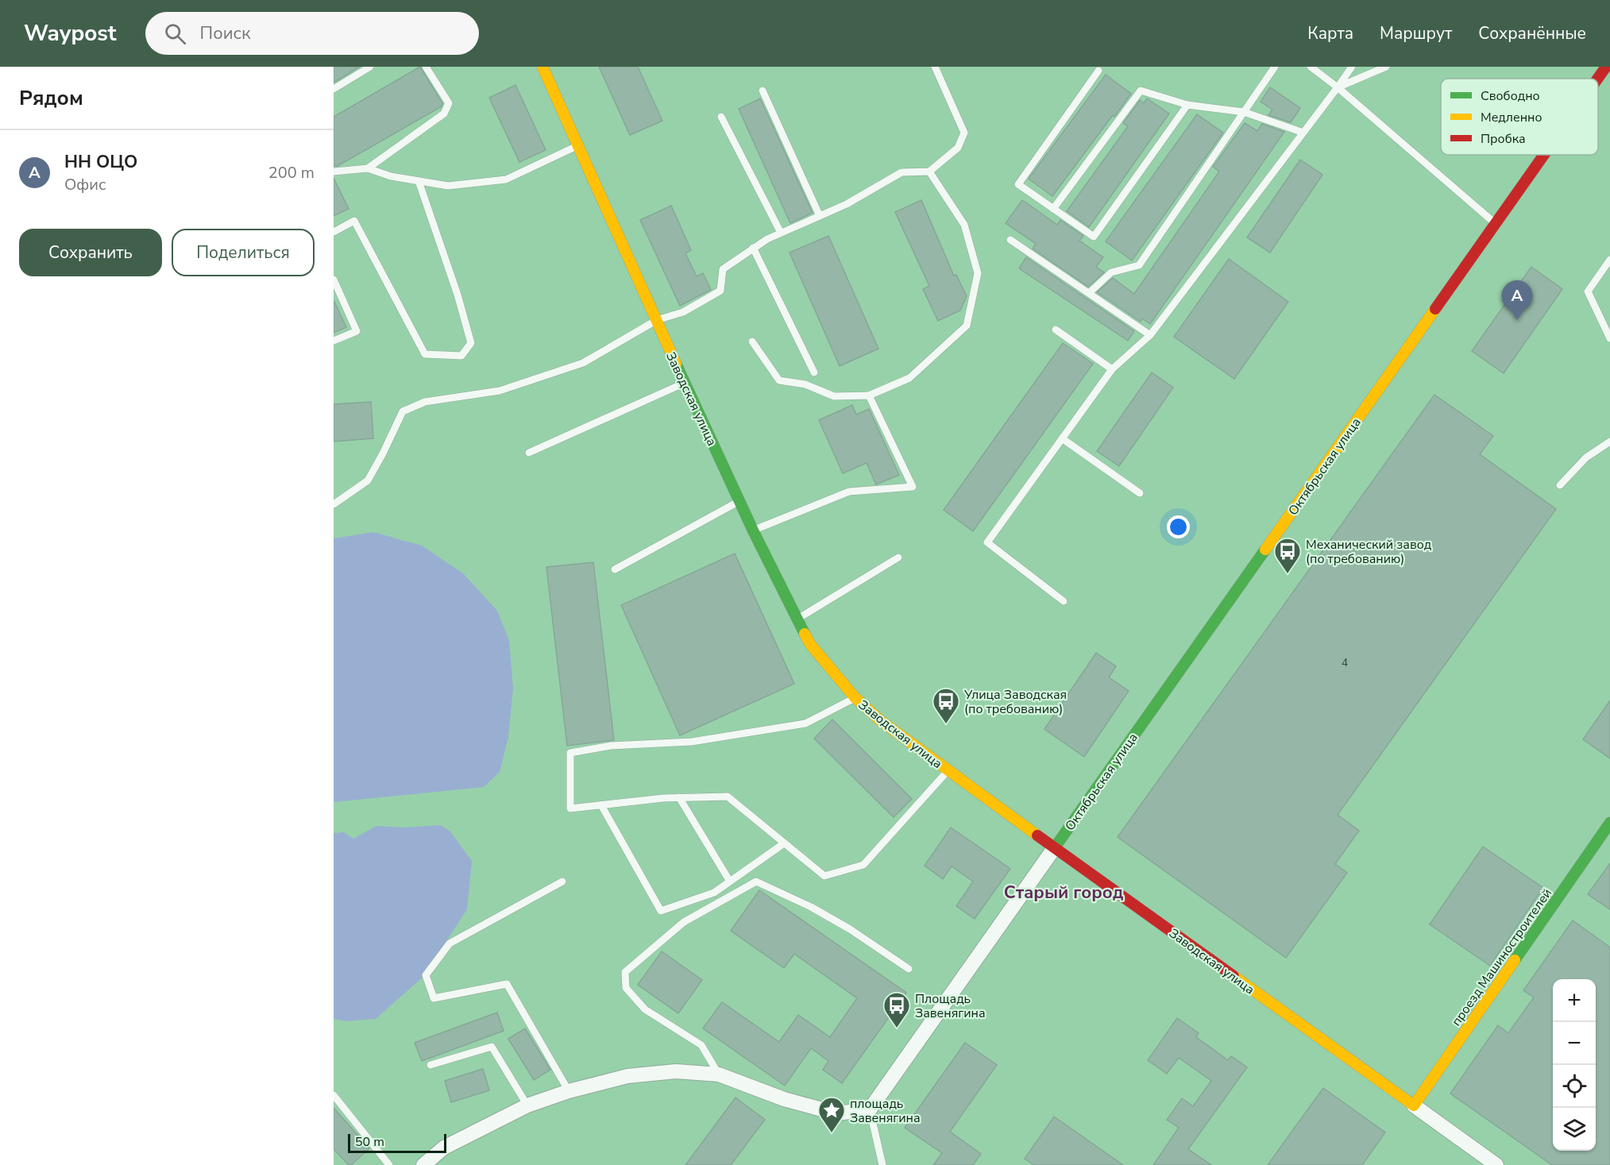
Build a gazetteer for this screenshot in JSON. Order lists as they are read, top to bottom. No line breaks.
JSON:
{"streets":{"street":["Заводская улица","Октябрьская улица","проезд Машиностроителей"]},"crossings":[["Заводская улица","Октябрьская улица"],["Заводская улица","проезд Машиностроителей"]],"districts":["Старый город"],"places":{"bus stop":["Механический завод (по требованию)","Улица Заводская (по требованию)","Площадь Завенягина"],"place":["площадь Завенягина"]},"house_numbers":["4"],"legend":["Свободно","Медленно","Пробка"],"scale_bar":"50 m","page":{"header":"Waypost","search":"Поиск","nav":["Карта","Маршрут","Сохранённые"],"heading":"Рядом","list":[{"mark":"A","name":"НН ОЦО","note":"Офис","value":"200 m"}],"buttons":["Сохранить","Поделиться"],"pins":"A","map_buttons":["+","−"],"scale":"50 m"}}
